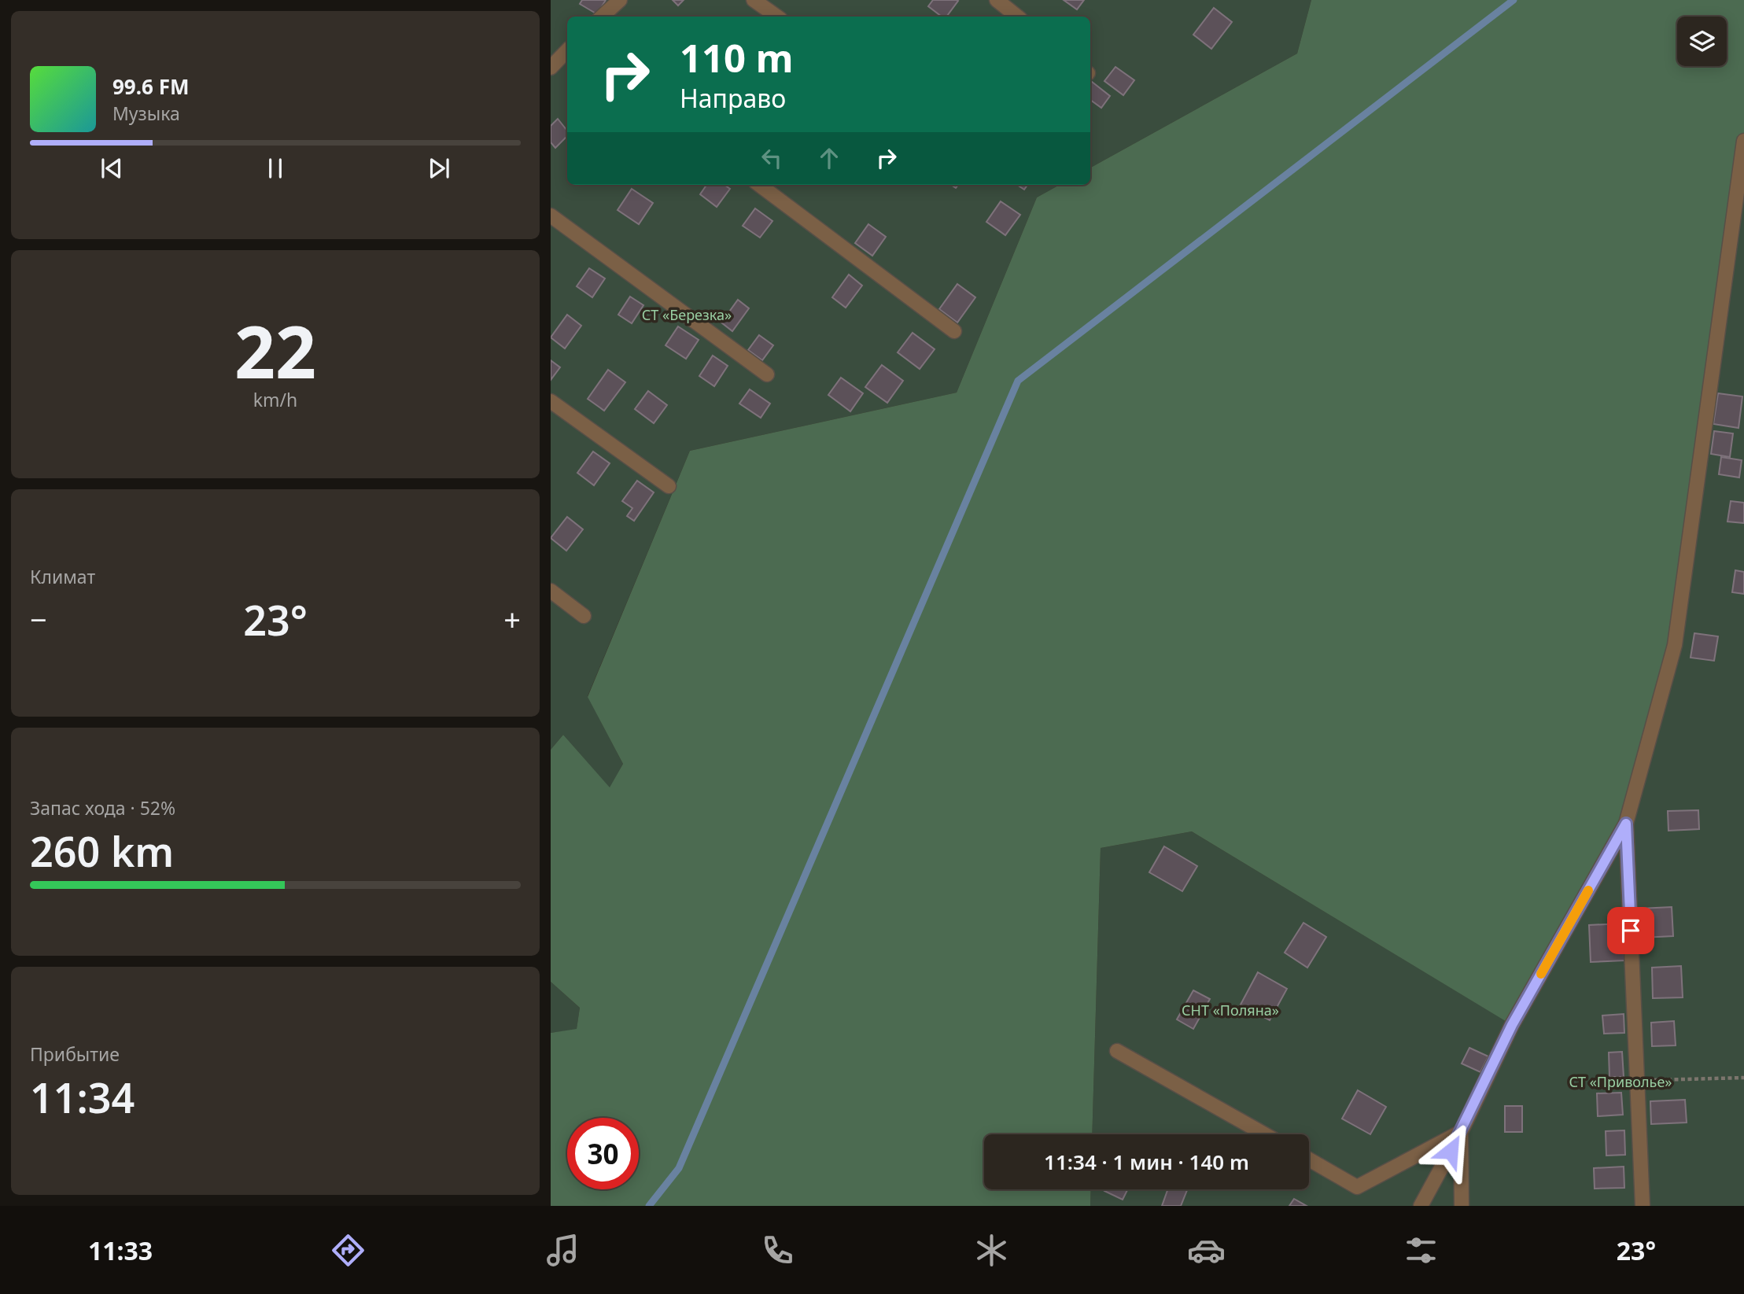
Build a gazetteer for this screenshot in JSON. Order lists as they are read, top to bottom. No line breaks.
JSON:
{"parks":["СТ «Березка»","СНТ «Поляна»","СТ «Приволье»"],"page":{"turn":["110 m","Направо"],"song":["99.6 FM","Музыка"],"tile":[["22","km/h"],"Климат",["Запас хода · 52%","260 km"],["Прибытие","11:34"]],"heat":["−","23°","+"],"limit":"30","trip":"11:34 · 1 мин · 140 m","tabs":["11:33","23°"]}}
